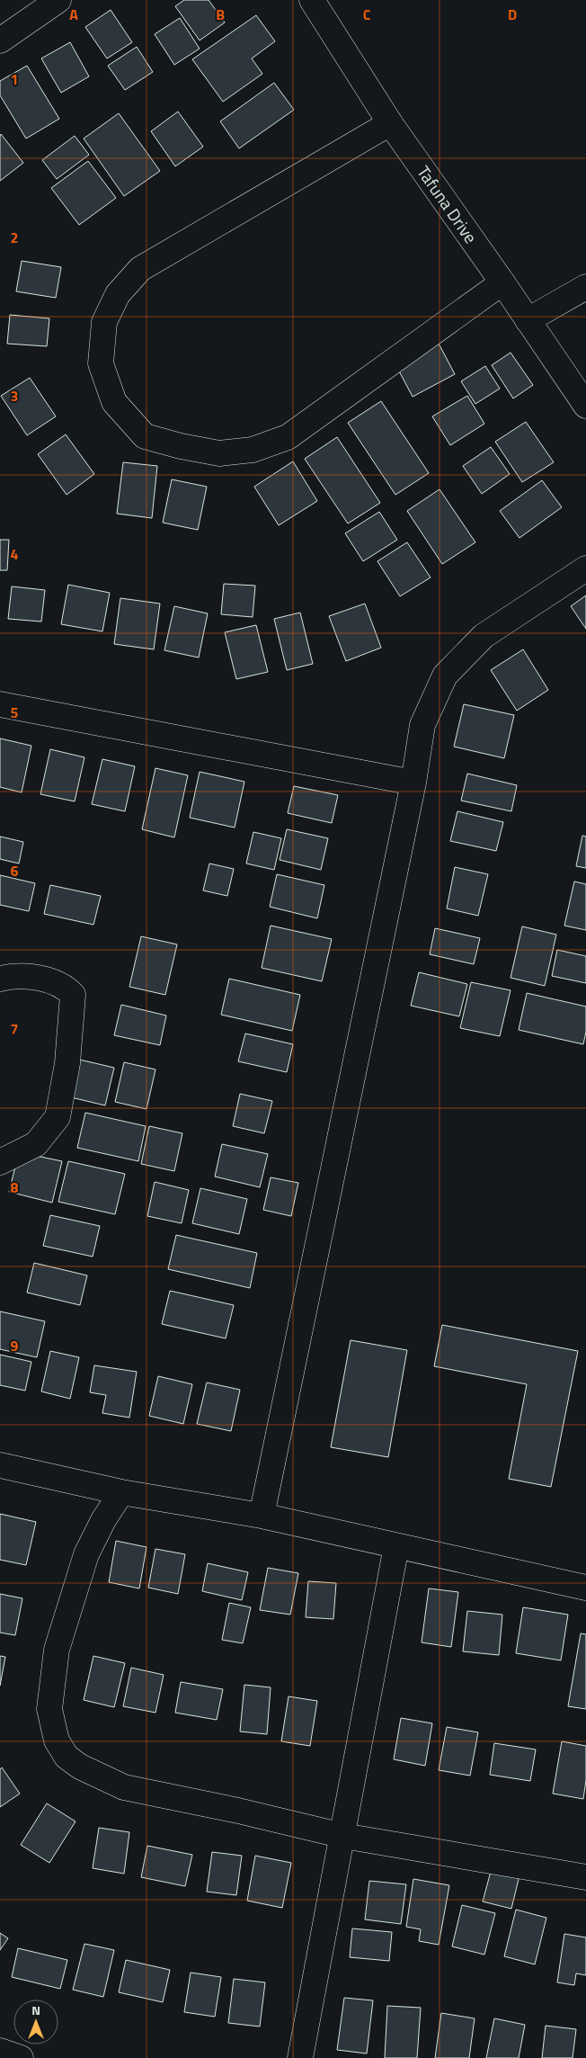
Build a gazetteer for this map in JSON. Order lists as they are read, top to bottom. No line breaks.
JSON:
{"streets":{"street":["Tafuna Drive"]},"north":"top","grid":{"columns":["A","B","C","D"],"rows":["1","2","3","4","5","6","7","8","9"]}}
